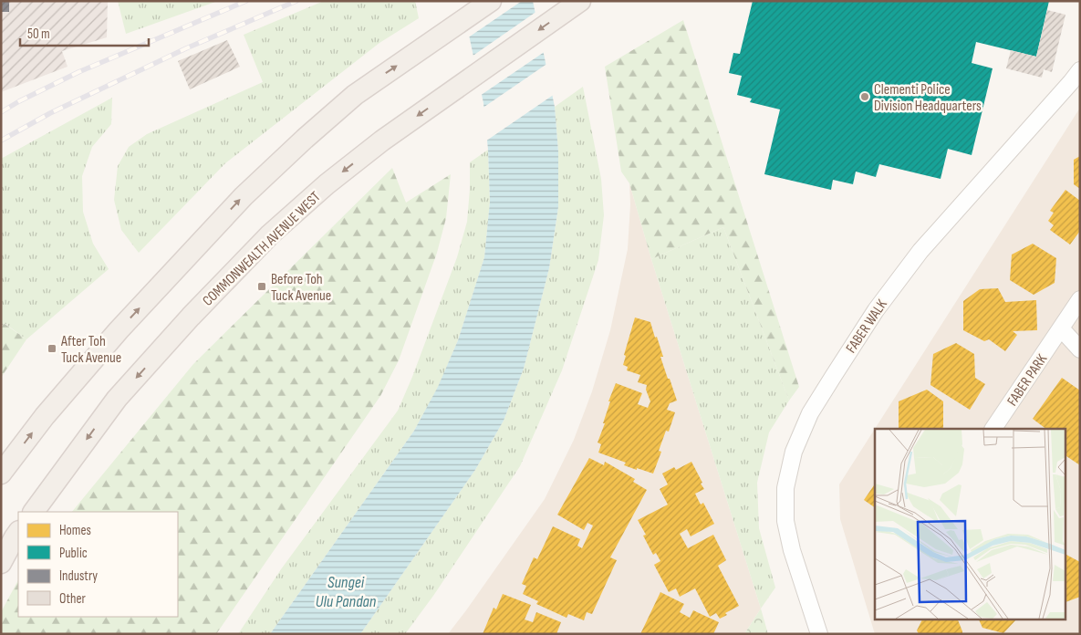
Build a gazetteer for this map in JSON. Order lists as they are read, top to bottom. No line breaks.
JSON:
{"streets":{"main road":["COMMONWEALTH AVENUE WEST"],"street":["FABER WALK","FABER PARK"]},"water":["Sungei Ulu Pandan"],"places":{"other":["Clementi Police Division Headquarters"],"transit":["Before Toh Tuck Avenue","After Toh Tuck Avenue"]},"legend":["Homes","Public","Industry","Other"],"scale_bar":"50 m"}
